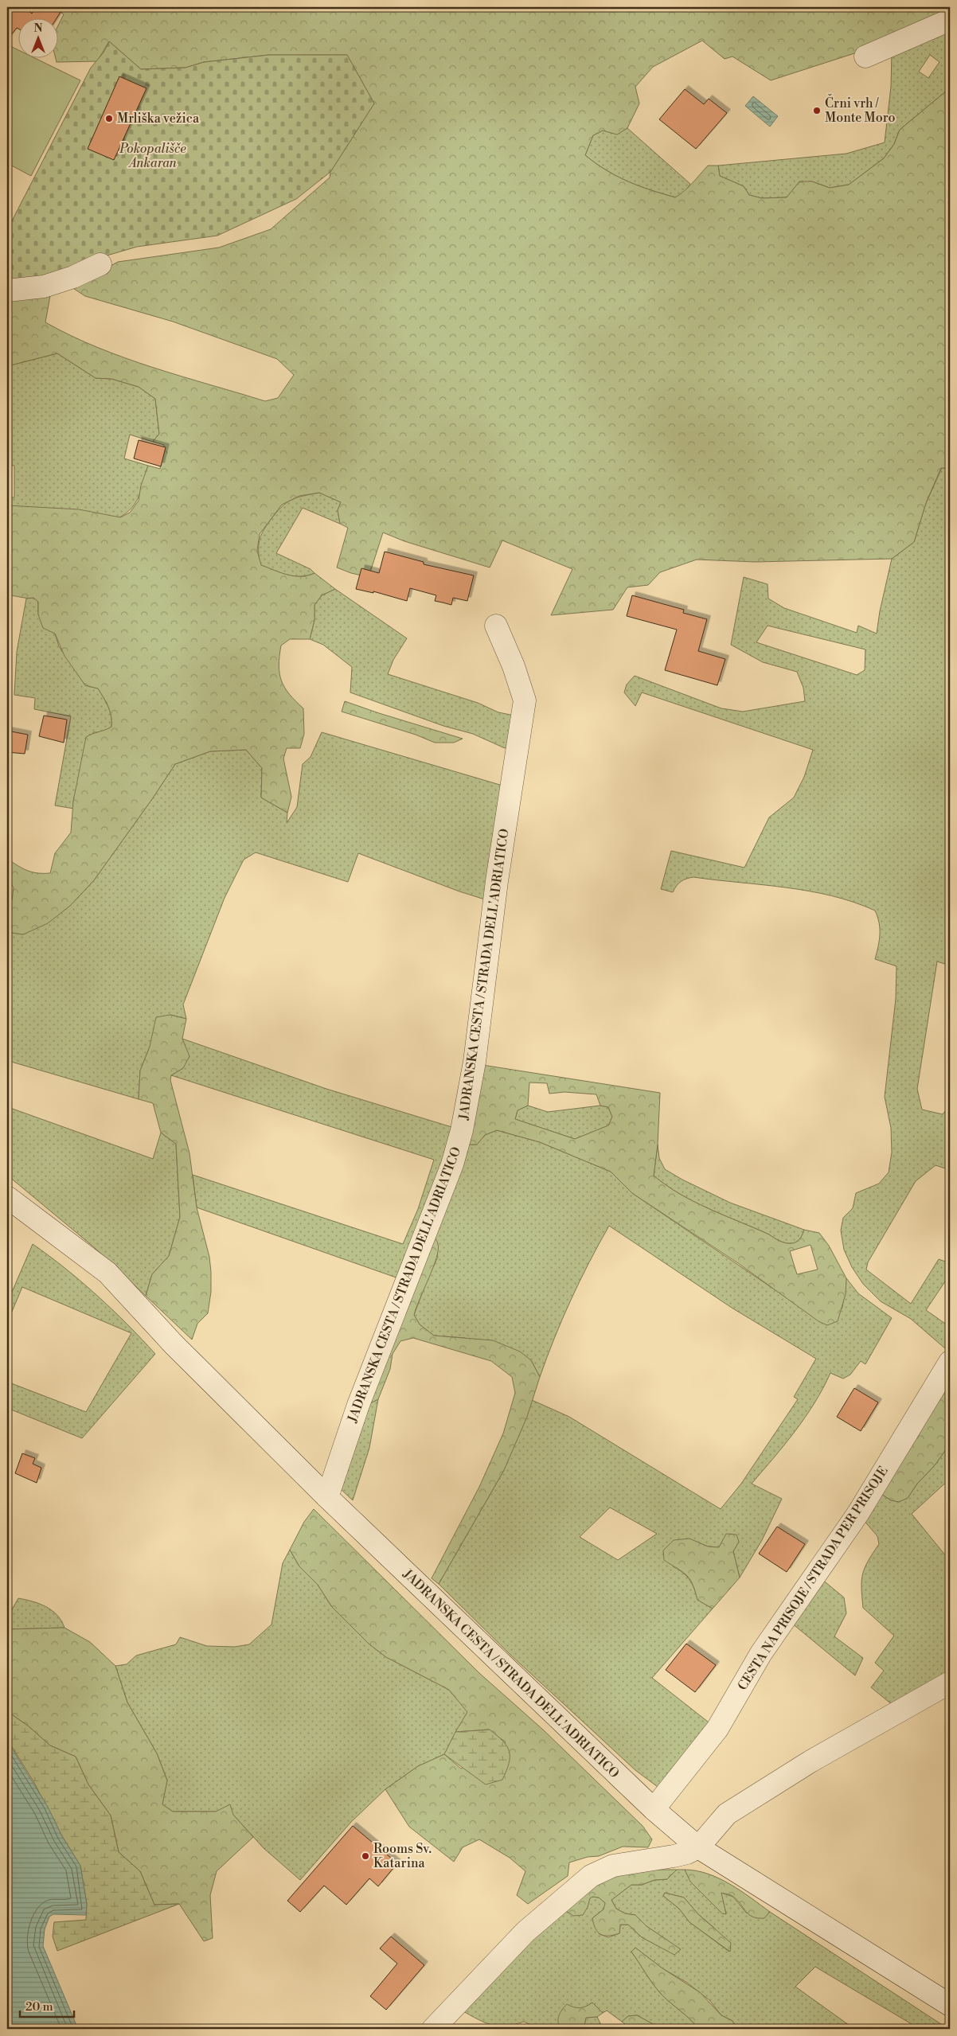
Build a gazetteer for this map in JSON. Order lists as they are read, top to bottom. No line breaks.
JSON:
{"streets":{"street":["JADRANSKA CESTA / STRADA DELL'ADRIATICO","CESTA NA PRISOJE / STRADA PER PRISOJE"]},"crossings":[["JADRANSKA CESTA / STRADA DELL'ADRIATICO","CESTA NA PRISOJE / STRADA PER PRISOJE"]],"parks":["Pokopališče Ankaran"],"places":["Črni vrh / Monte Moro","Mrliška vežica","Rooms Sv. Katarina"],"scale_bar":"20 m","north":"top"}
